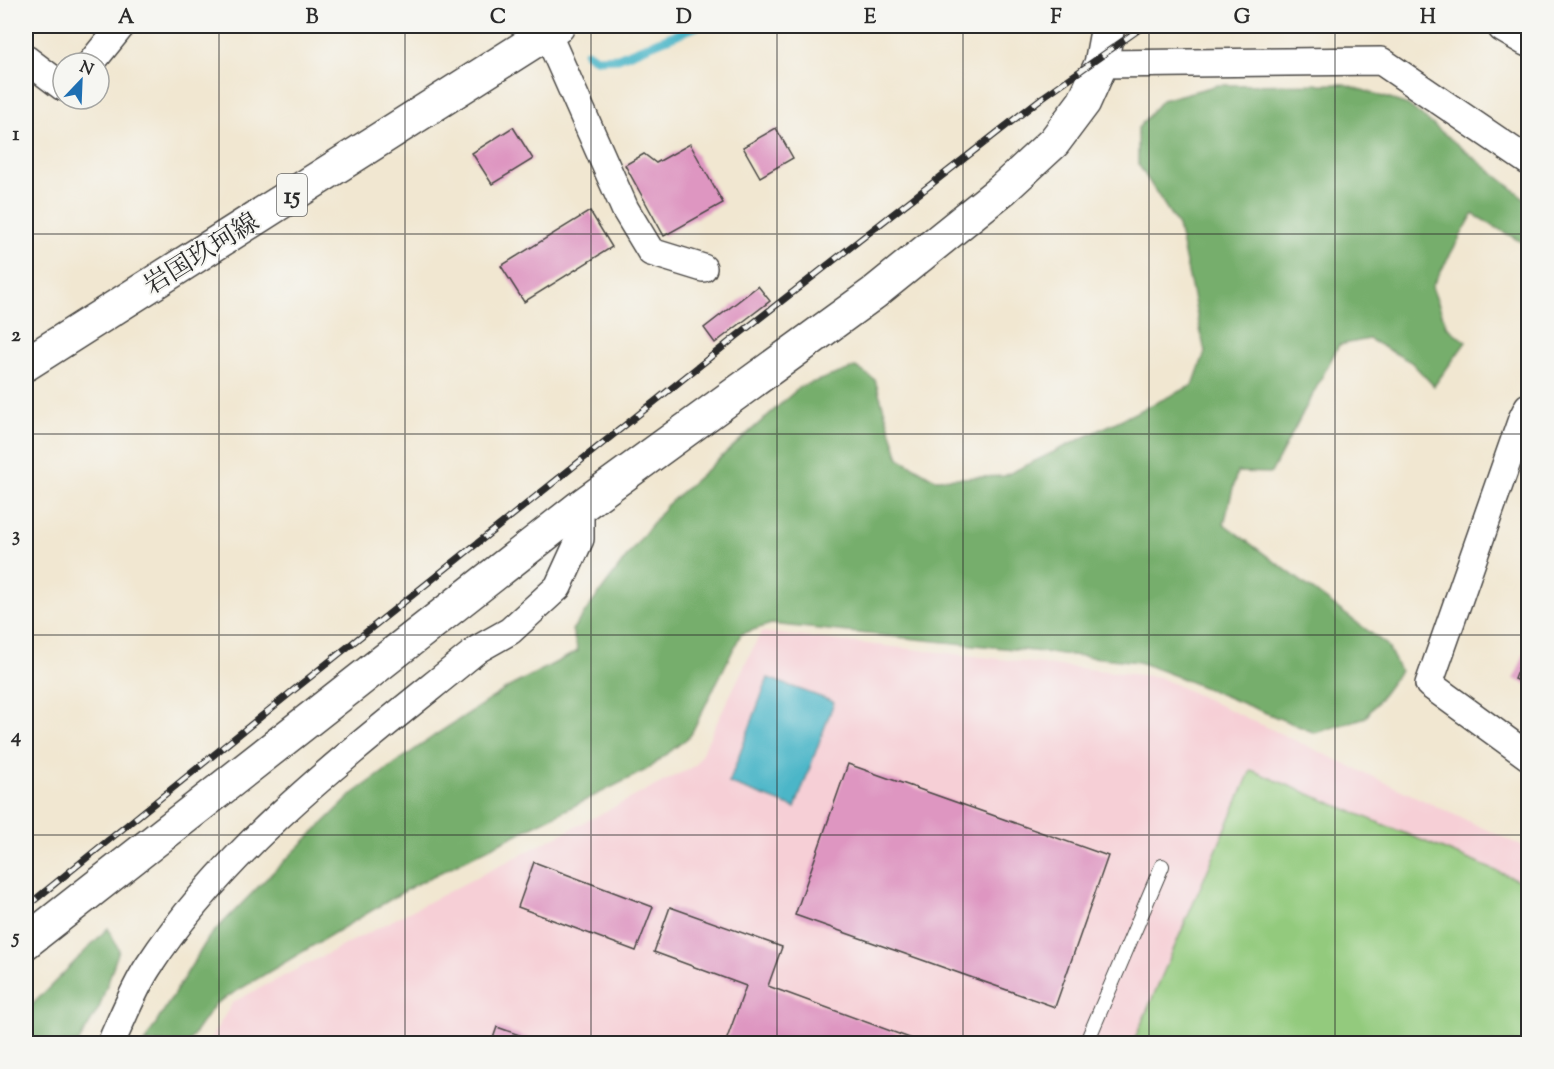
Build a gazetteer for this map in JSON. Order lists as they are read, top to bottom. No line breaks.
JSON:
{"streets":{"street":["15","岩国玖珂線"]},"north":"top right","grid":{"columns":["A","B","C","D","E","F","G","H"],"rows":["1","2","3","4","5"]}}
